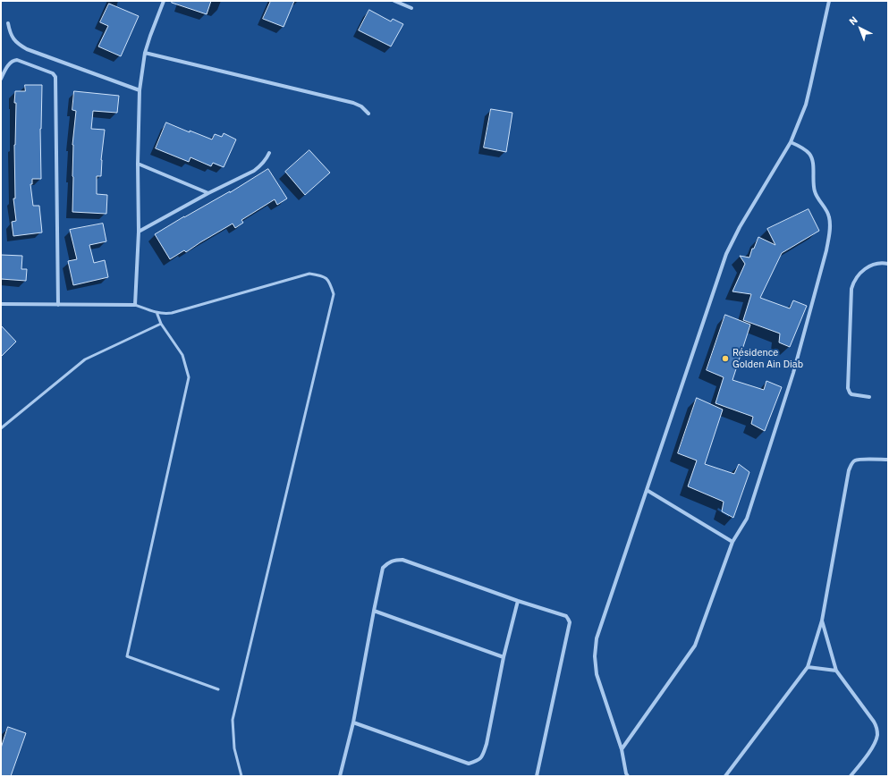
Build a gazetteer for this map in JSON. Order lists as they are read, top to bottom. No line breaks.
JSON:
{"places":["Résidence Golden Ain Diab"],"north":"top left"}
